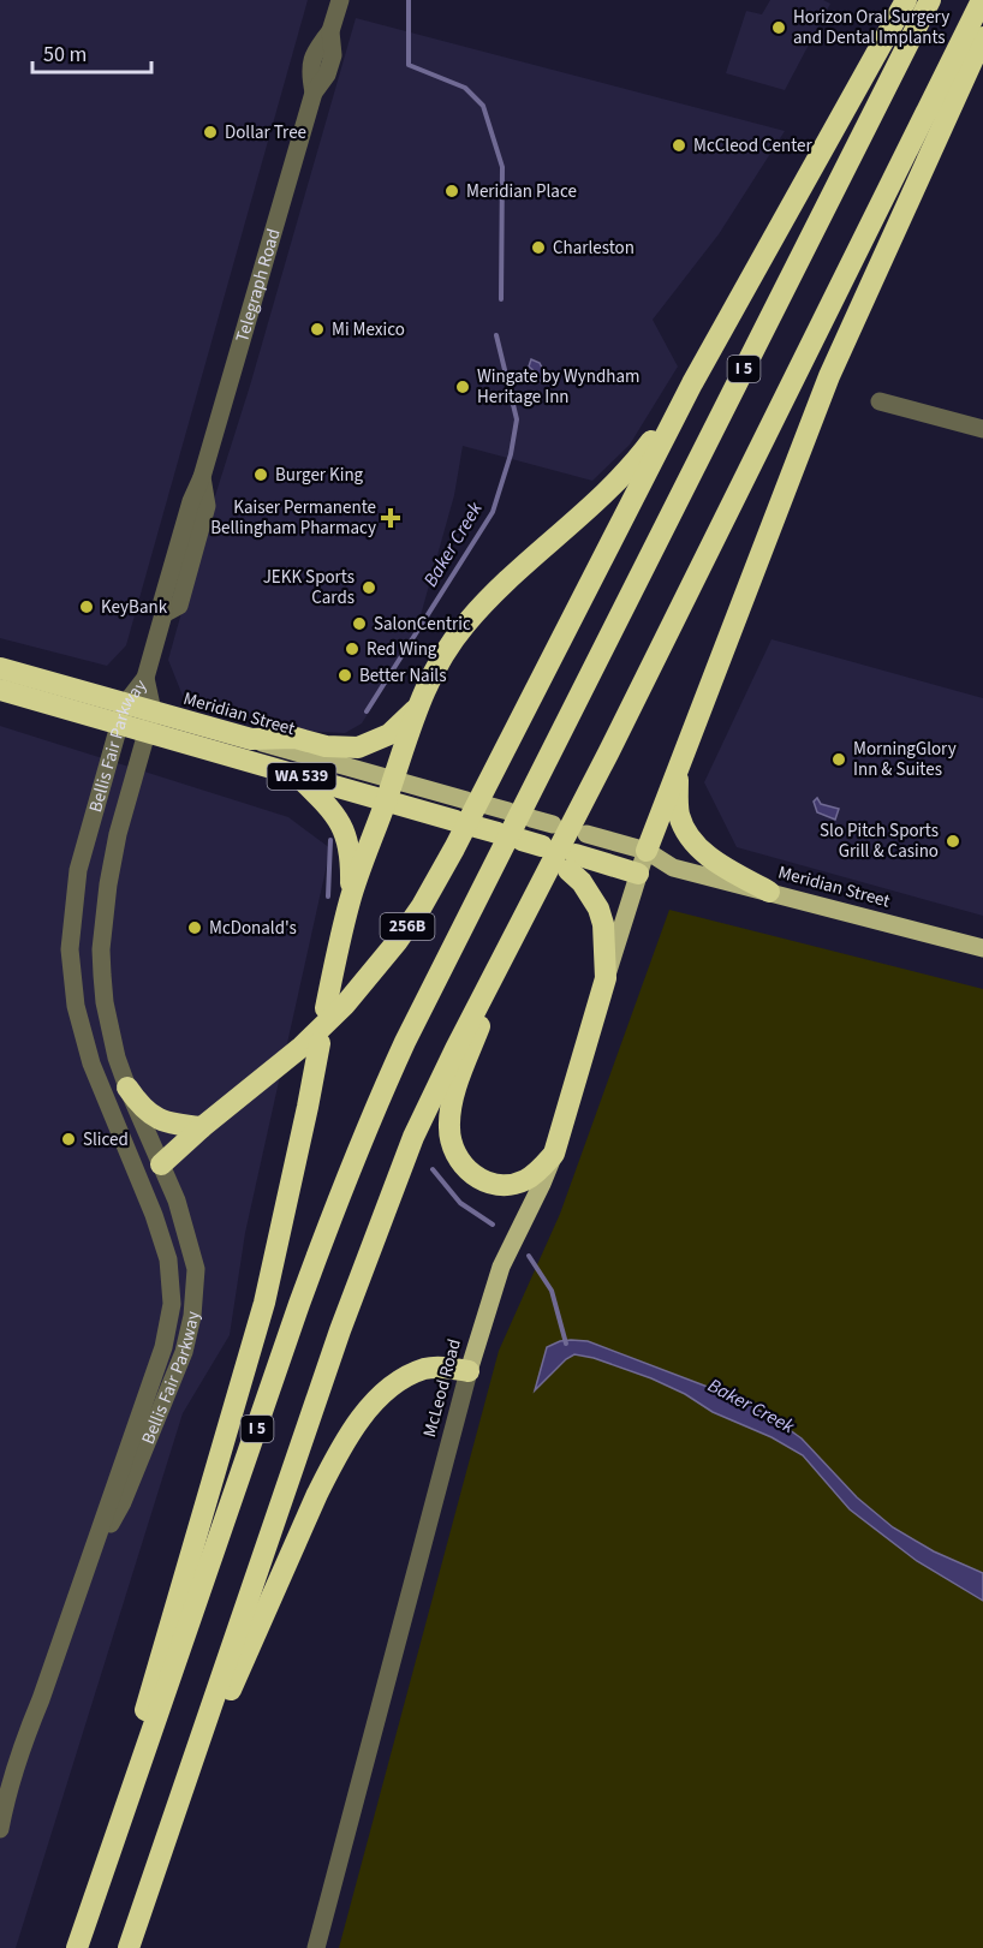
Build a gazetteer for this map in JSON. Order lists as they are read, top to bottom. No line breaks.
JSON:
{"streets":{"highway":["I 5","Meridian Street","WA 539","256B","McLeod Road"],"street":["Telegraph Road","Bellis Fair Parkway"]},"crossings":[["Telegraph Road","Bellis Fair Parkway"],["Meridian Street","Bellis Fair Parkway"],["Meridian Street","McLeod Road"],["Bellis Fair Parkway","256B"]],"water":["Baker Creek"],"places":{"other":["Horizon Oral Surgery and Dental Implants","Dollar Tree","McCleod Center","Meridian Place","Charleston","Mi Mexico","Wingate by Wyndham Heritage Inn","Burger King","JEKK Sports Cards","KeyBank","SalonCentric","Red Wing","Better Nails","MorningGlory Inn & Suites","Slo Pitch Sports Grill & Casino","McDonald's","Sliced"],"health":["Kaiser Permanente Bellingham Pharmacy"]},"scale_bar":"50 m"}
